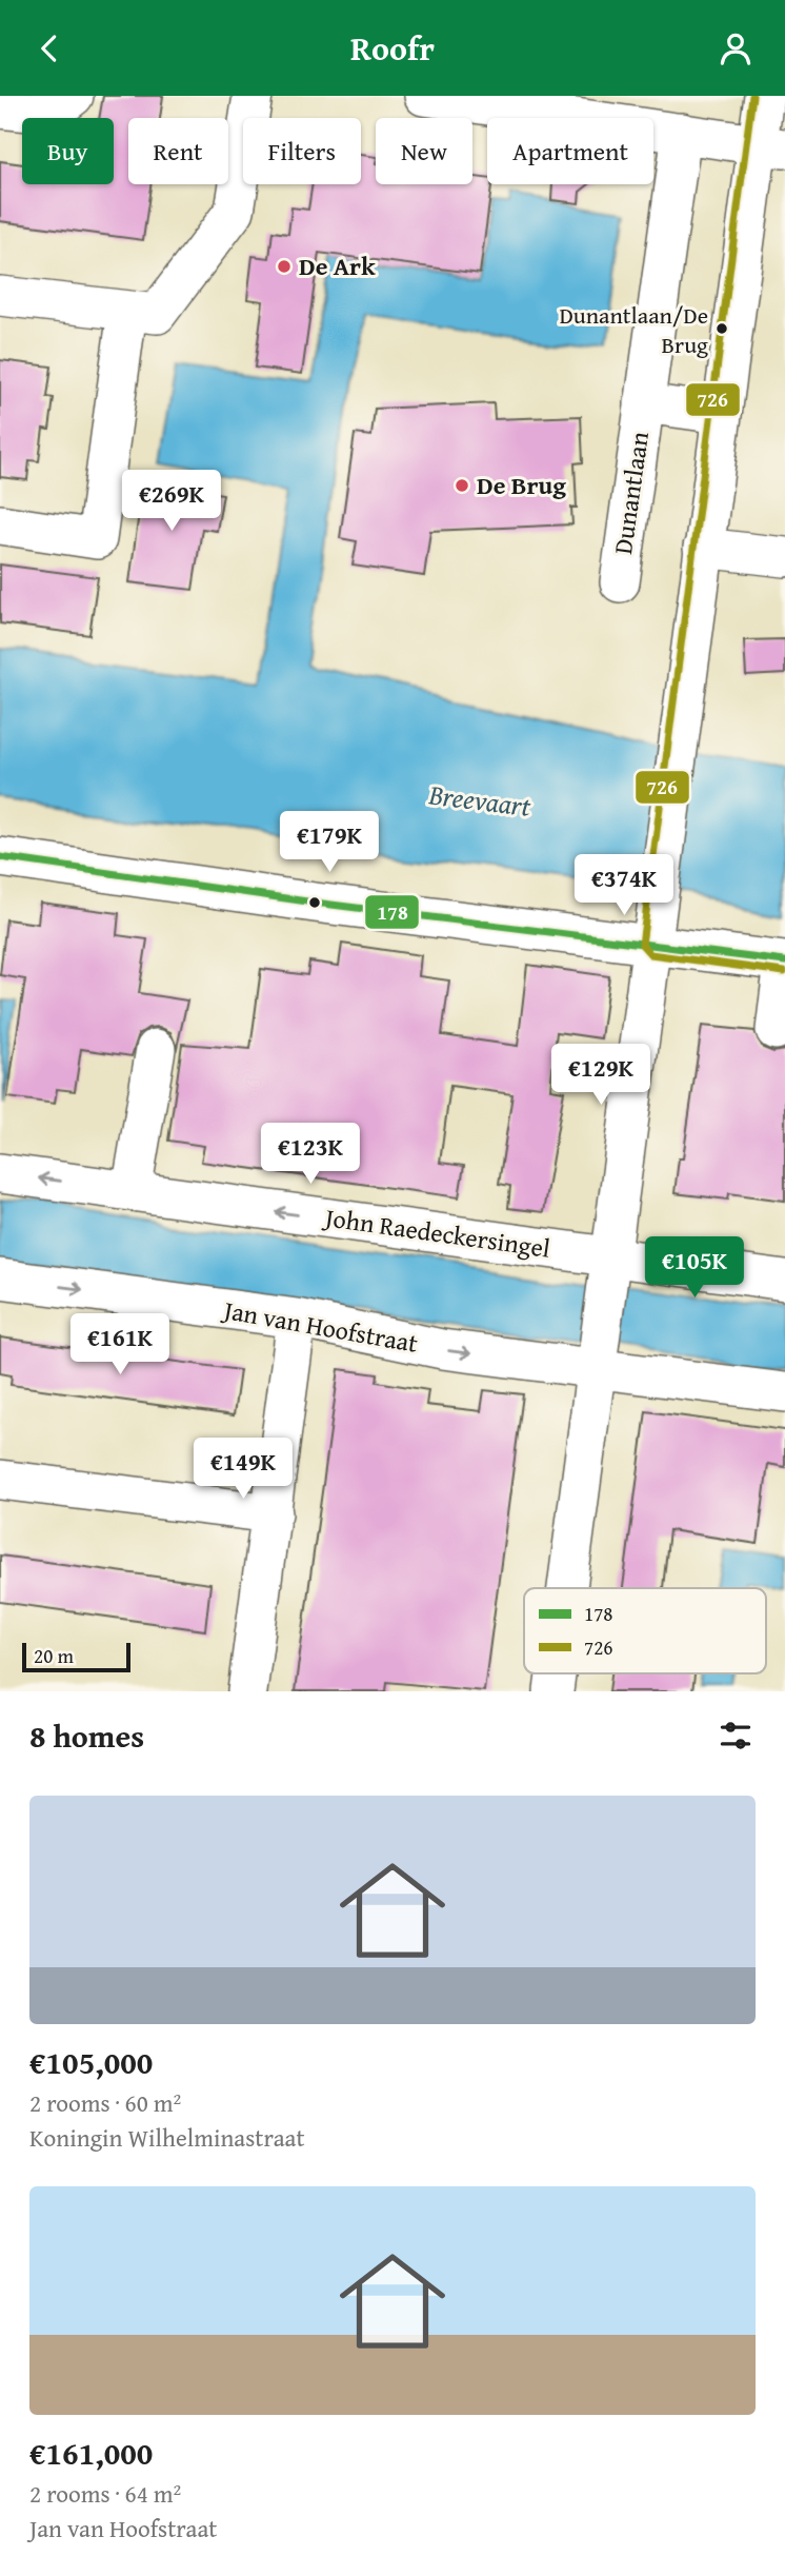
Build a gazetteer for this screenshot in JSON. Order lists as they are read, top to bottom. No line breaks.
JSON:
{"streets":{"street":["Dunantlaan","John Raedeckersingel","Jan van Hoofstraat"]},"water":["Breevaart"],"places":["De Ark","Dunantlaan/De Brug","De Brug"],"lines":["transit line 726","transit line 178"],"legend":["178","726"],"scale_bar":"20 m","page":{"header":"Roofr","chip":["Buy","Rent","Filters","New","Apartment"],"price":["€269K","€179K","€374K","€129K","€123K","€105K","€161K","€149K"],"scale":"20 m","heading":"8 homes","list":[{"name":"€105,000","note":"2 rooms · 60 m² · Koningin Wilhelminastraat"},{"name":"€161,000","note":"2 rooms · 64 m² · Jan van Hoofstraat"}]}}
